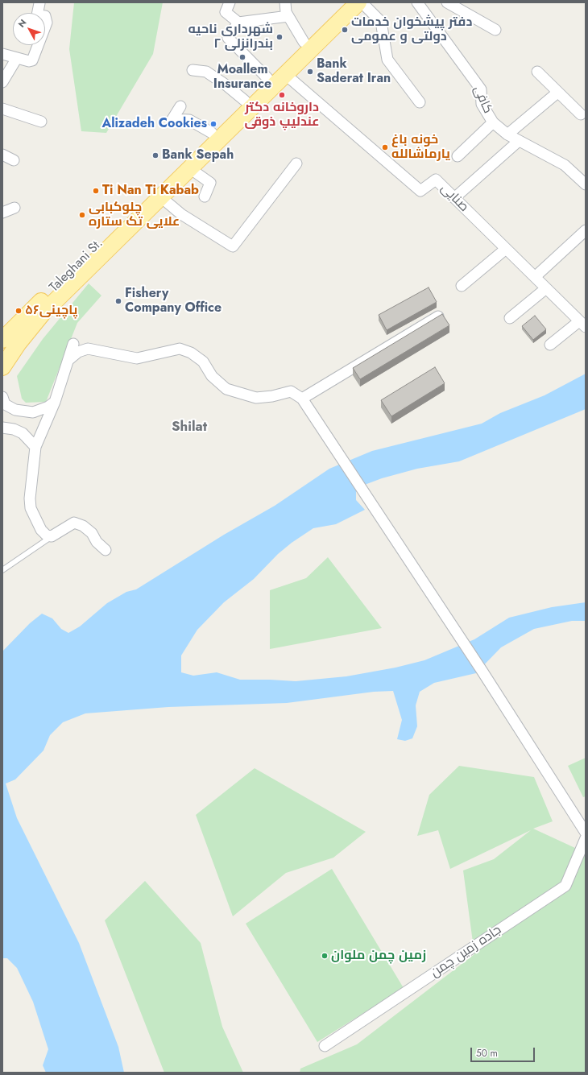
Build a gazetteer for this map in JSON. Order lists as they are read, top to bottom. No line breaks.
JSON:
{"streets":{"main road":["Taleghani St."],"street":["کافی","صنایی","جاده زمین چمن"]},"crossings":[["صنایی","Taleghani St."]],"districts":["Shilat"],"places":["دفتر پیشخوان خدمات دولتی و عمومی","شهرداری ناحیه ۲ بندرانزلی","Moallem Insurance","Bank Saderat Iran","داروخانه دکتر عندلیپ ذوقی","Alizadeh Cookies","خونه باغ یارماشالله","Bank Sepah","Ti Nan Ti Kabab","چلوکبابی علایی تک ستاره","Fishery Company Office","پاچینی۵۶","زمین چمن ملوان"],"scale_bar":"50 m","north":"top left"}
